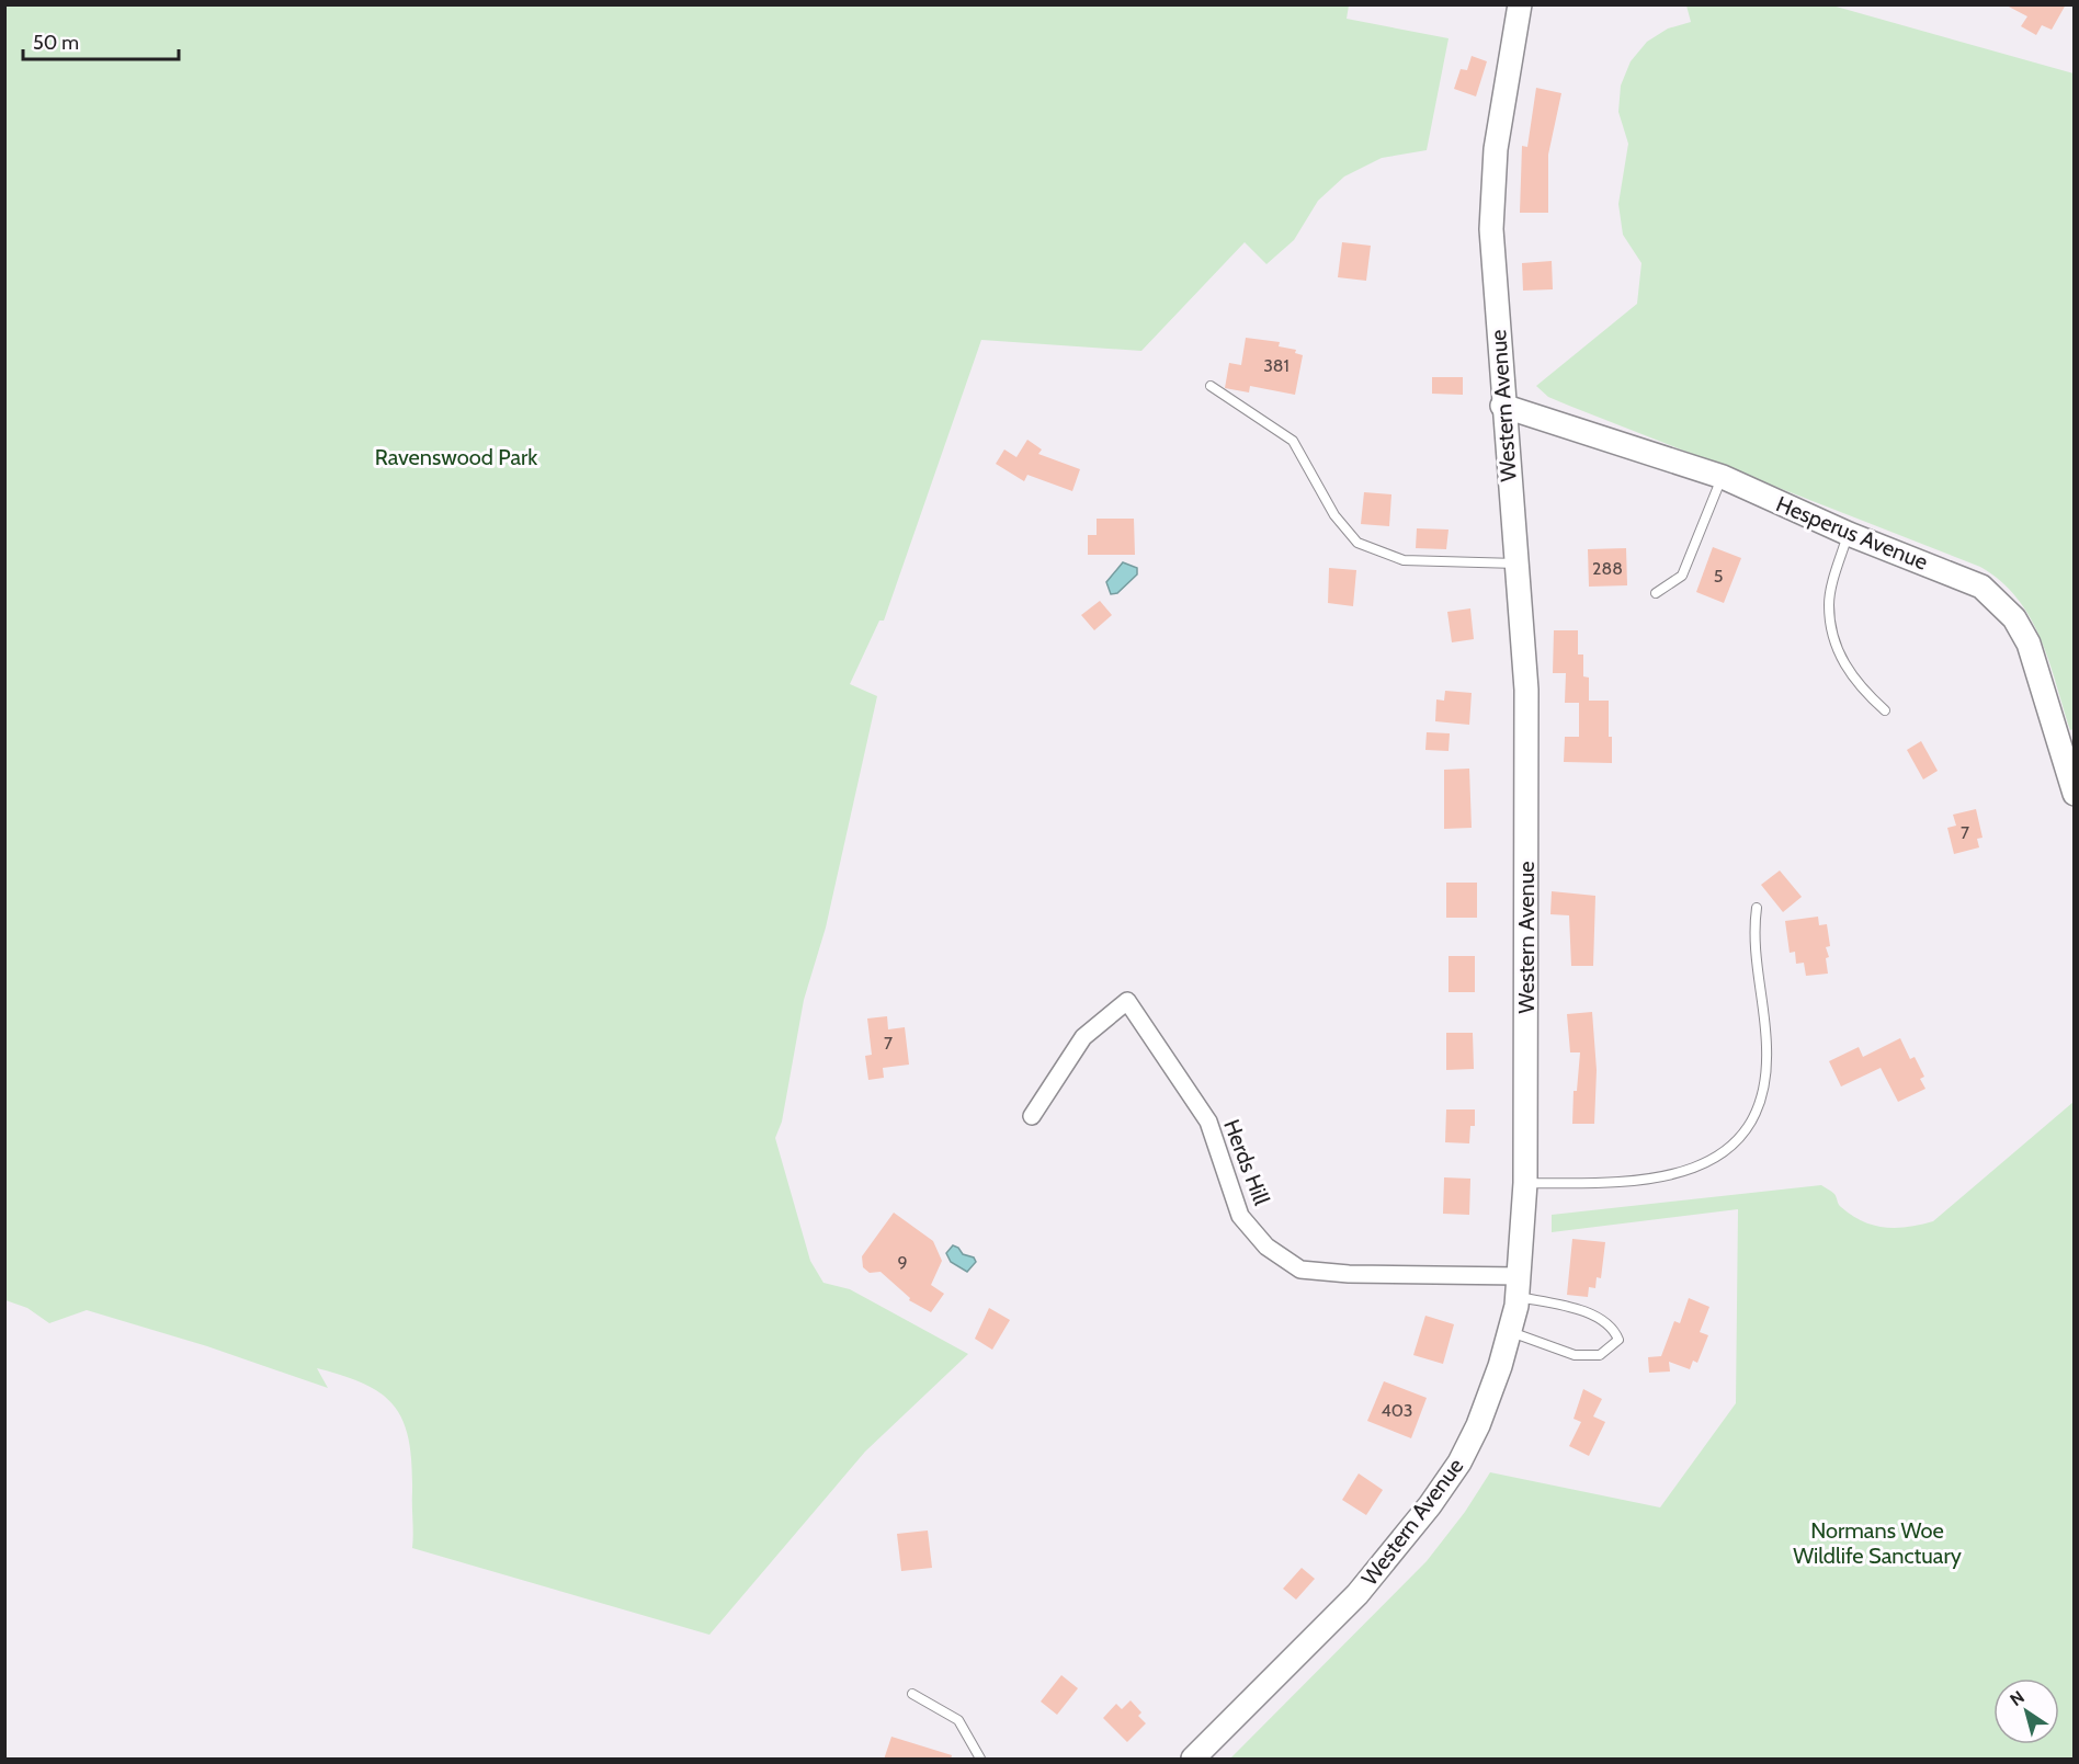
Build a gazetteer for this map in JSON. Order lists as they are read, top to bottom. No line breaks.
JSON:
{"streets":{"main road":["Western Avenue","Hesperus Avenue"],"street":["Herds Hill"]},"crossings":[["Western Avenue","Hesperus Avenue"],["Western Avenue","Herds Hill"]],"parks":["Ravenswood Park","Normans Woe Wildlife Sanctuary"],"house_numbers":["381","288","5","7","7","9","403"],"scale_bar":"50 m","north":"top left"}
